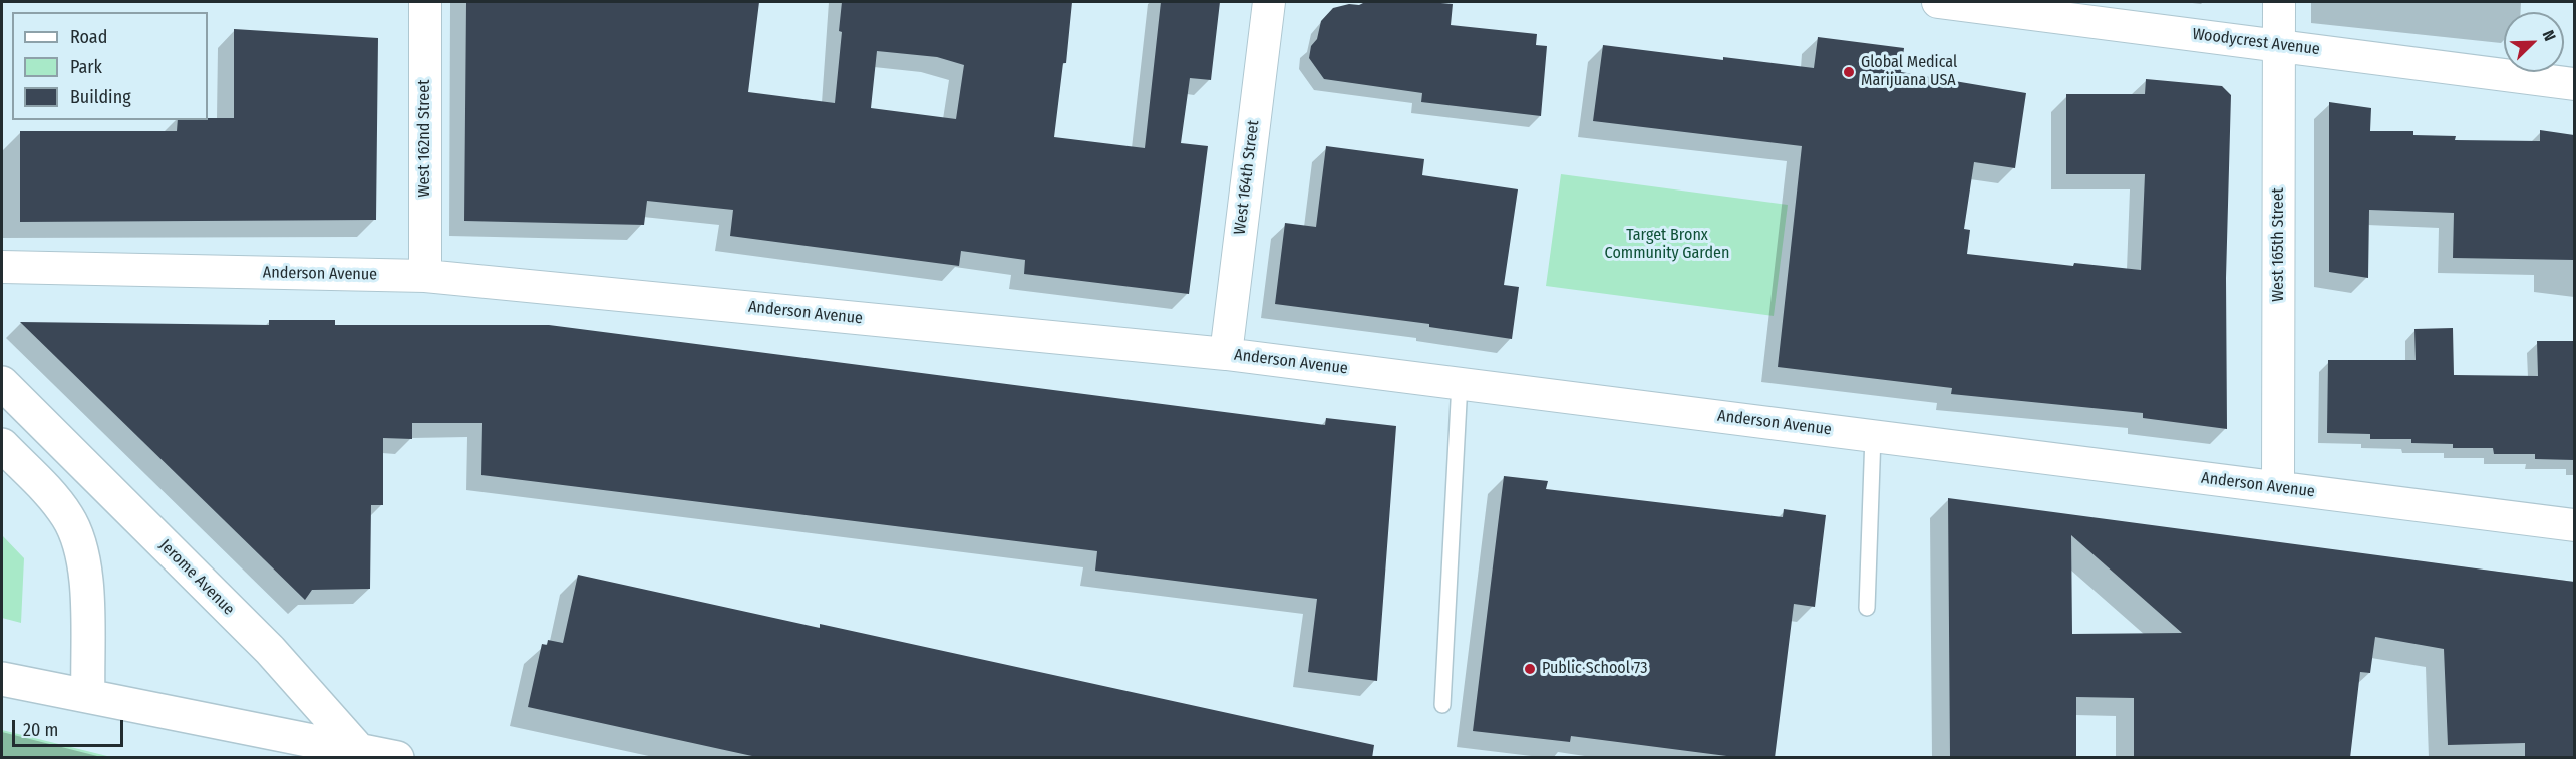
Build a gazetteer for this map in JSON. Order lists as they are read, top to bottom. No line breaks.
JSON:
{"streets":{"main road":["Jerome Avenue"],"street":["Woodycrest Avenue","West 162nd Street","West 164th Street","West 165th Street","Anderson Avenue"]},"crossings":[["Woodycrest Avenue","West 165th Street"],["West 162nd Street","Anderson Avenue"],["West 164th Street","Anderson Avenue"],["West 165th Street","Anderson Avenue"]],"parks":["Target Bronx Community Garden"],"places":["Global Medical Marijuana USA","Public School 73"],"legend":["Road","Park","Building"],"scale_bar":"20 m","north":"top right"}
